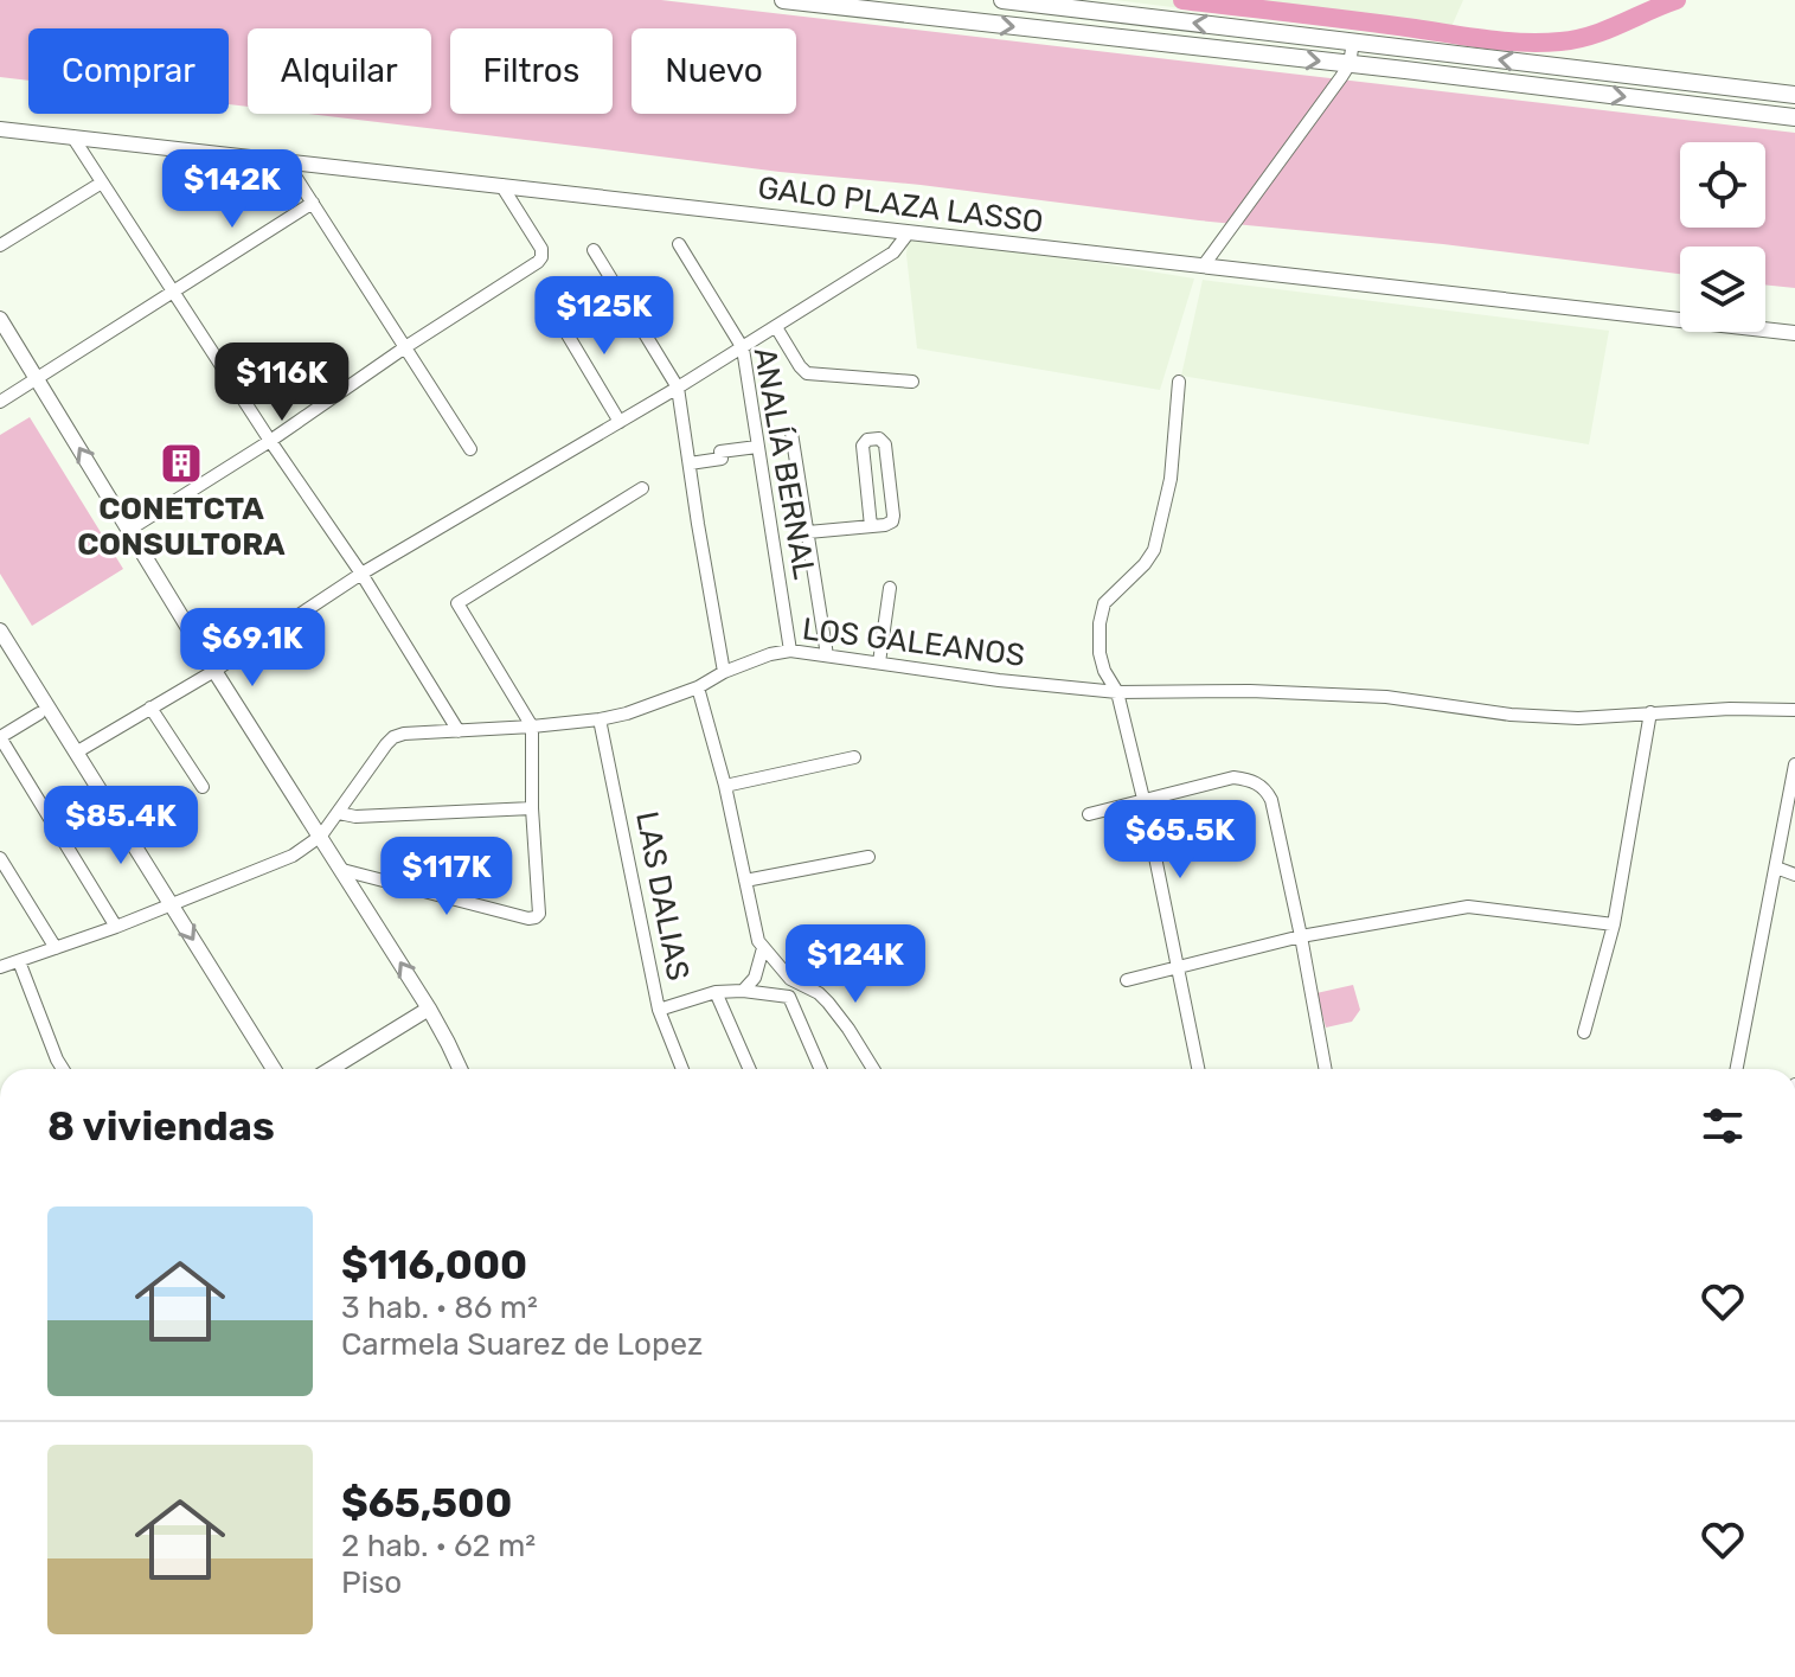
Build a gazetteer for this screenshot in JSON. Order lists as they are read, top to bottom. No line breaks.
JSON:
{"streets":{"street":["GALO PLAZA LASSO","ANALÍA BERNAL","LOS GALEANOS","LAS DALIAS"]},"crossings":[["ANALÍA BERNAL","LOS GALEANOS"],["LOS GALEANOS","LAS DALIAS"]],"places":{"building":["CONETCTA CONSULTORA"]},"page":{"chip":["Comprar","Alquilar","Filtros","Nuevo"],"price":["$142K","$125K","$116K","$69.1K","$85.4K","$65.5K","$117K","$124K"],"heading":"8 viviendas","list":[{"name":"$116,000","note":"3 hab. · 86 m² · Carmela Suarez de Lopez"},{"name":"$65,500","note":"2 hab. · 62 m² · Piso"}]}}
